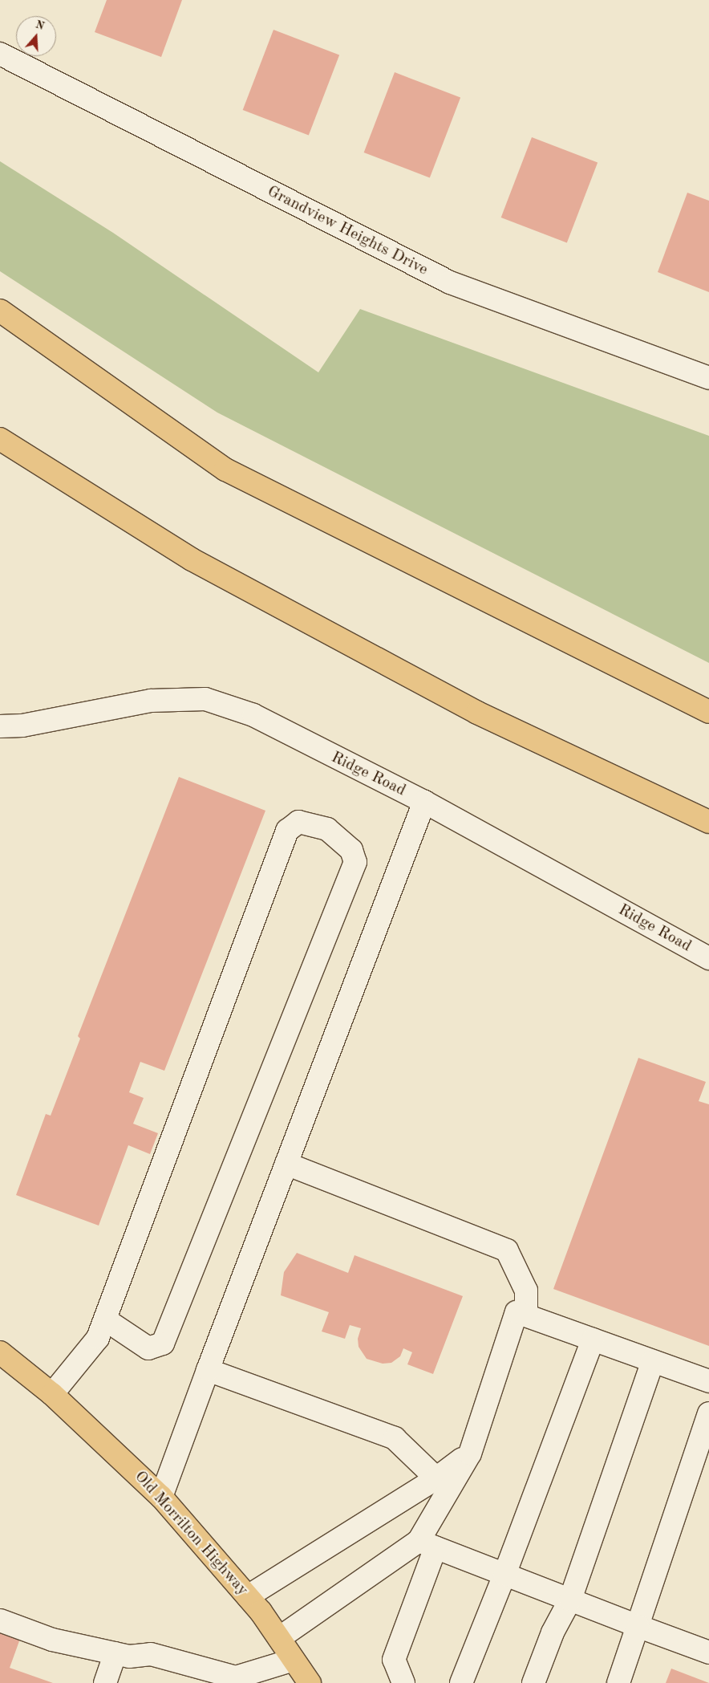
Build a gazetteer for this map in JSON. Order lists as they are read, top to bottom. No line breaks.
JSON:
{"streets":{"main road":["Old Morrilton Highway"],"street":["Grandview Heights Drive","Ridge Road"]},"north":"top"}
